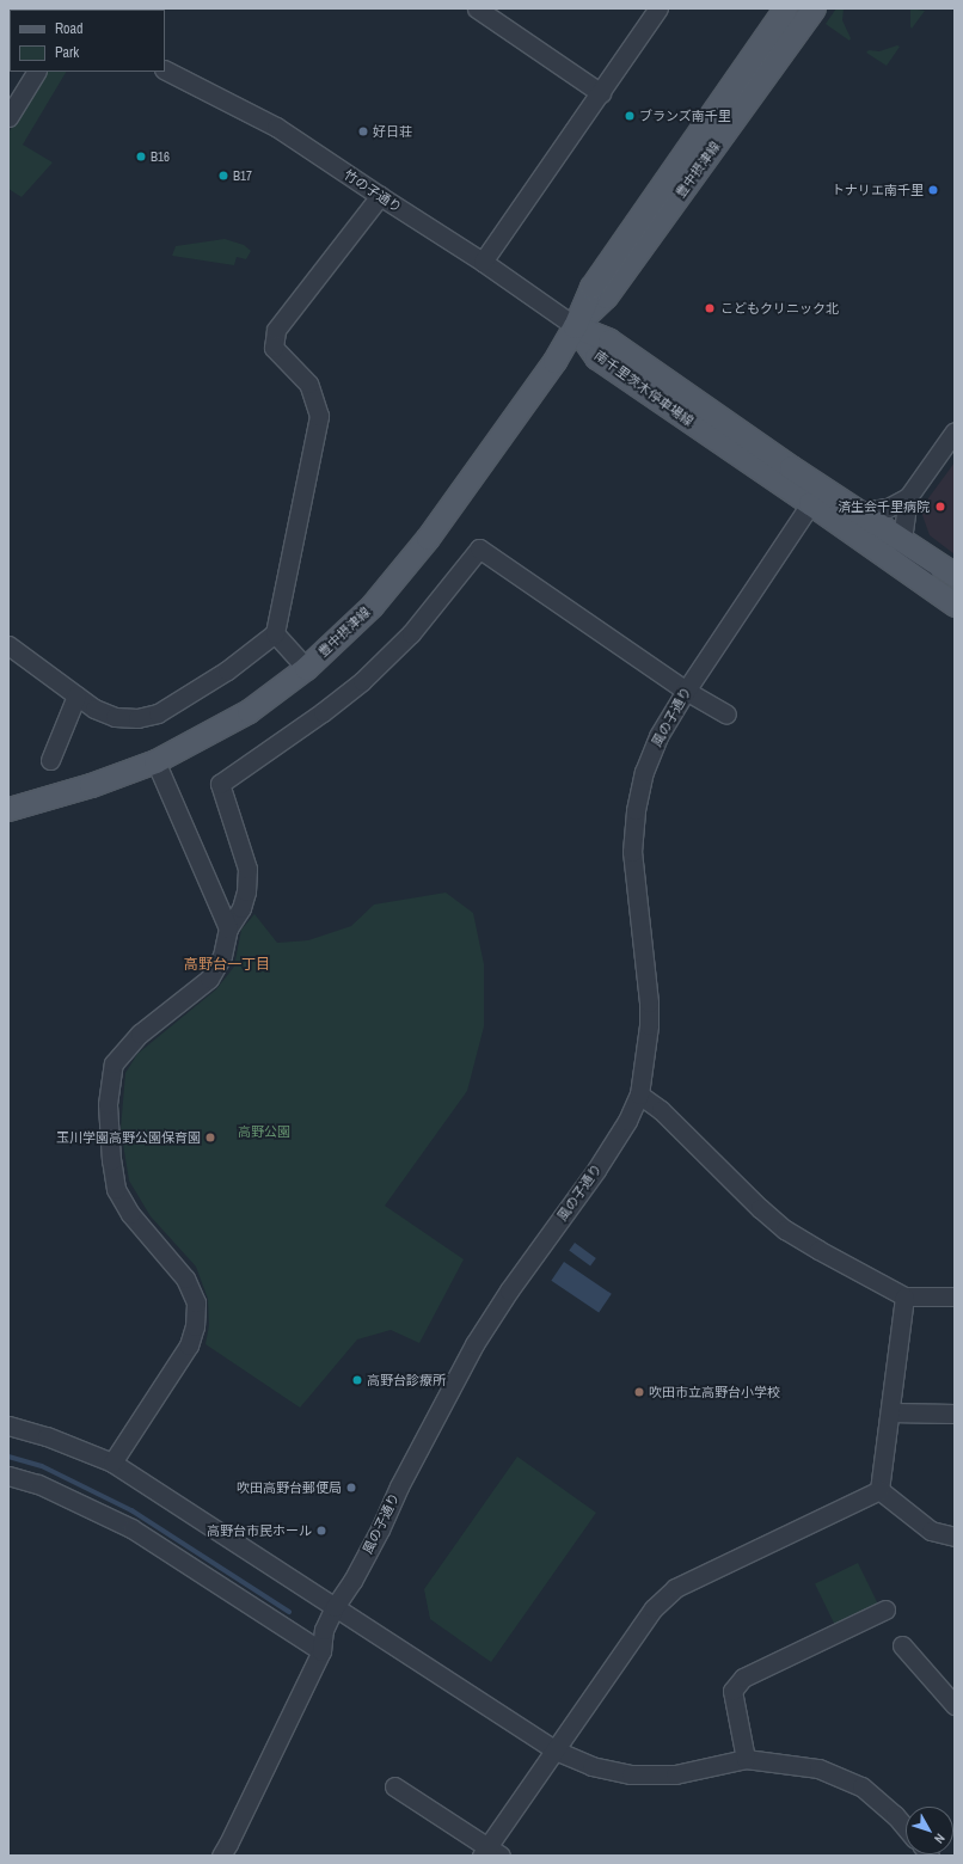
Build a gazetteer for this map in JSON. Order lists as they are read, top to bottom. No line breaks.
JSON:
{"streets":{"main road":["豊中摂津線","南千里茨木停車場線"],"street":["竹の子通り","風の子通り"]},"crossings":[["豊中摂津線","竹の子通り"],["豊中摂津線","南千里茨木停車場線"],["竹の子通り","南千里茨木停車場線"],["南千里茨木停車場線","風の子通り"]],"districts":["高野台一丁目"],"parks":["高野公園"],"places":["ブランズ南千里","好日荘","B16","B17","トナリエ南千里","こどもクリニック北","済生会千里病院","玉川学園高野公園保育園","高野台診療所","吹田市立高野台小学校","吹田高野台郵便局","高野台市民ホール"],"legend":["Road","Park"],"north":"bottom right"}
